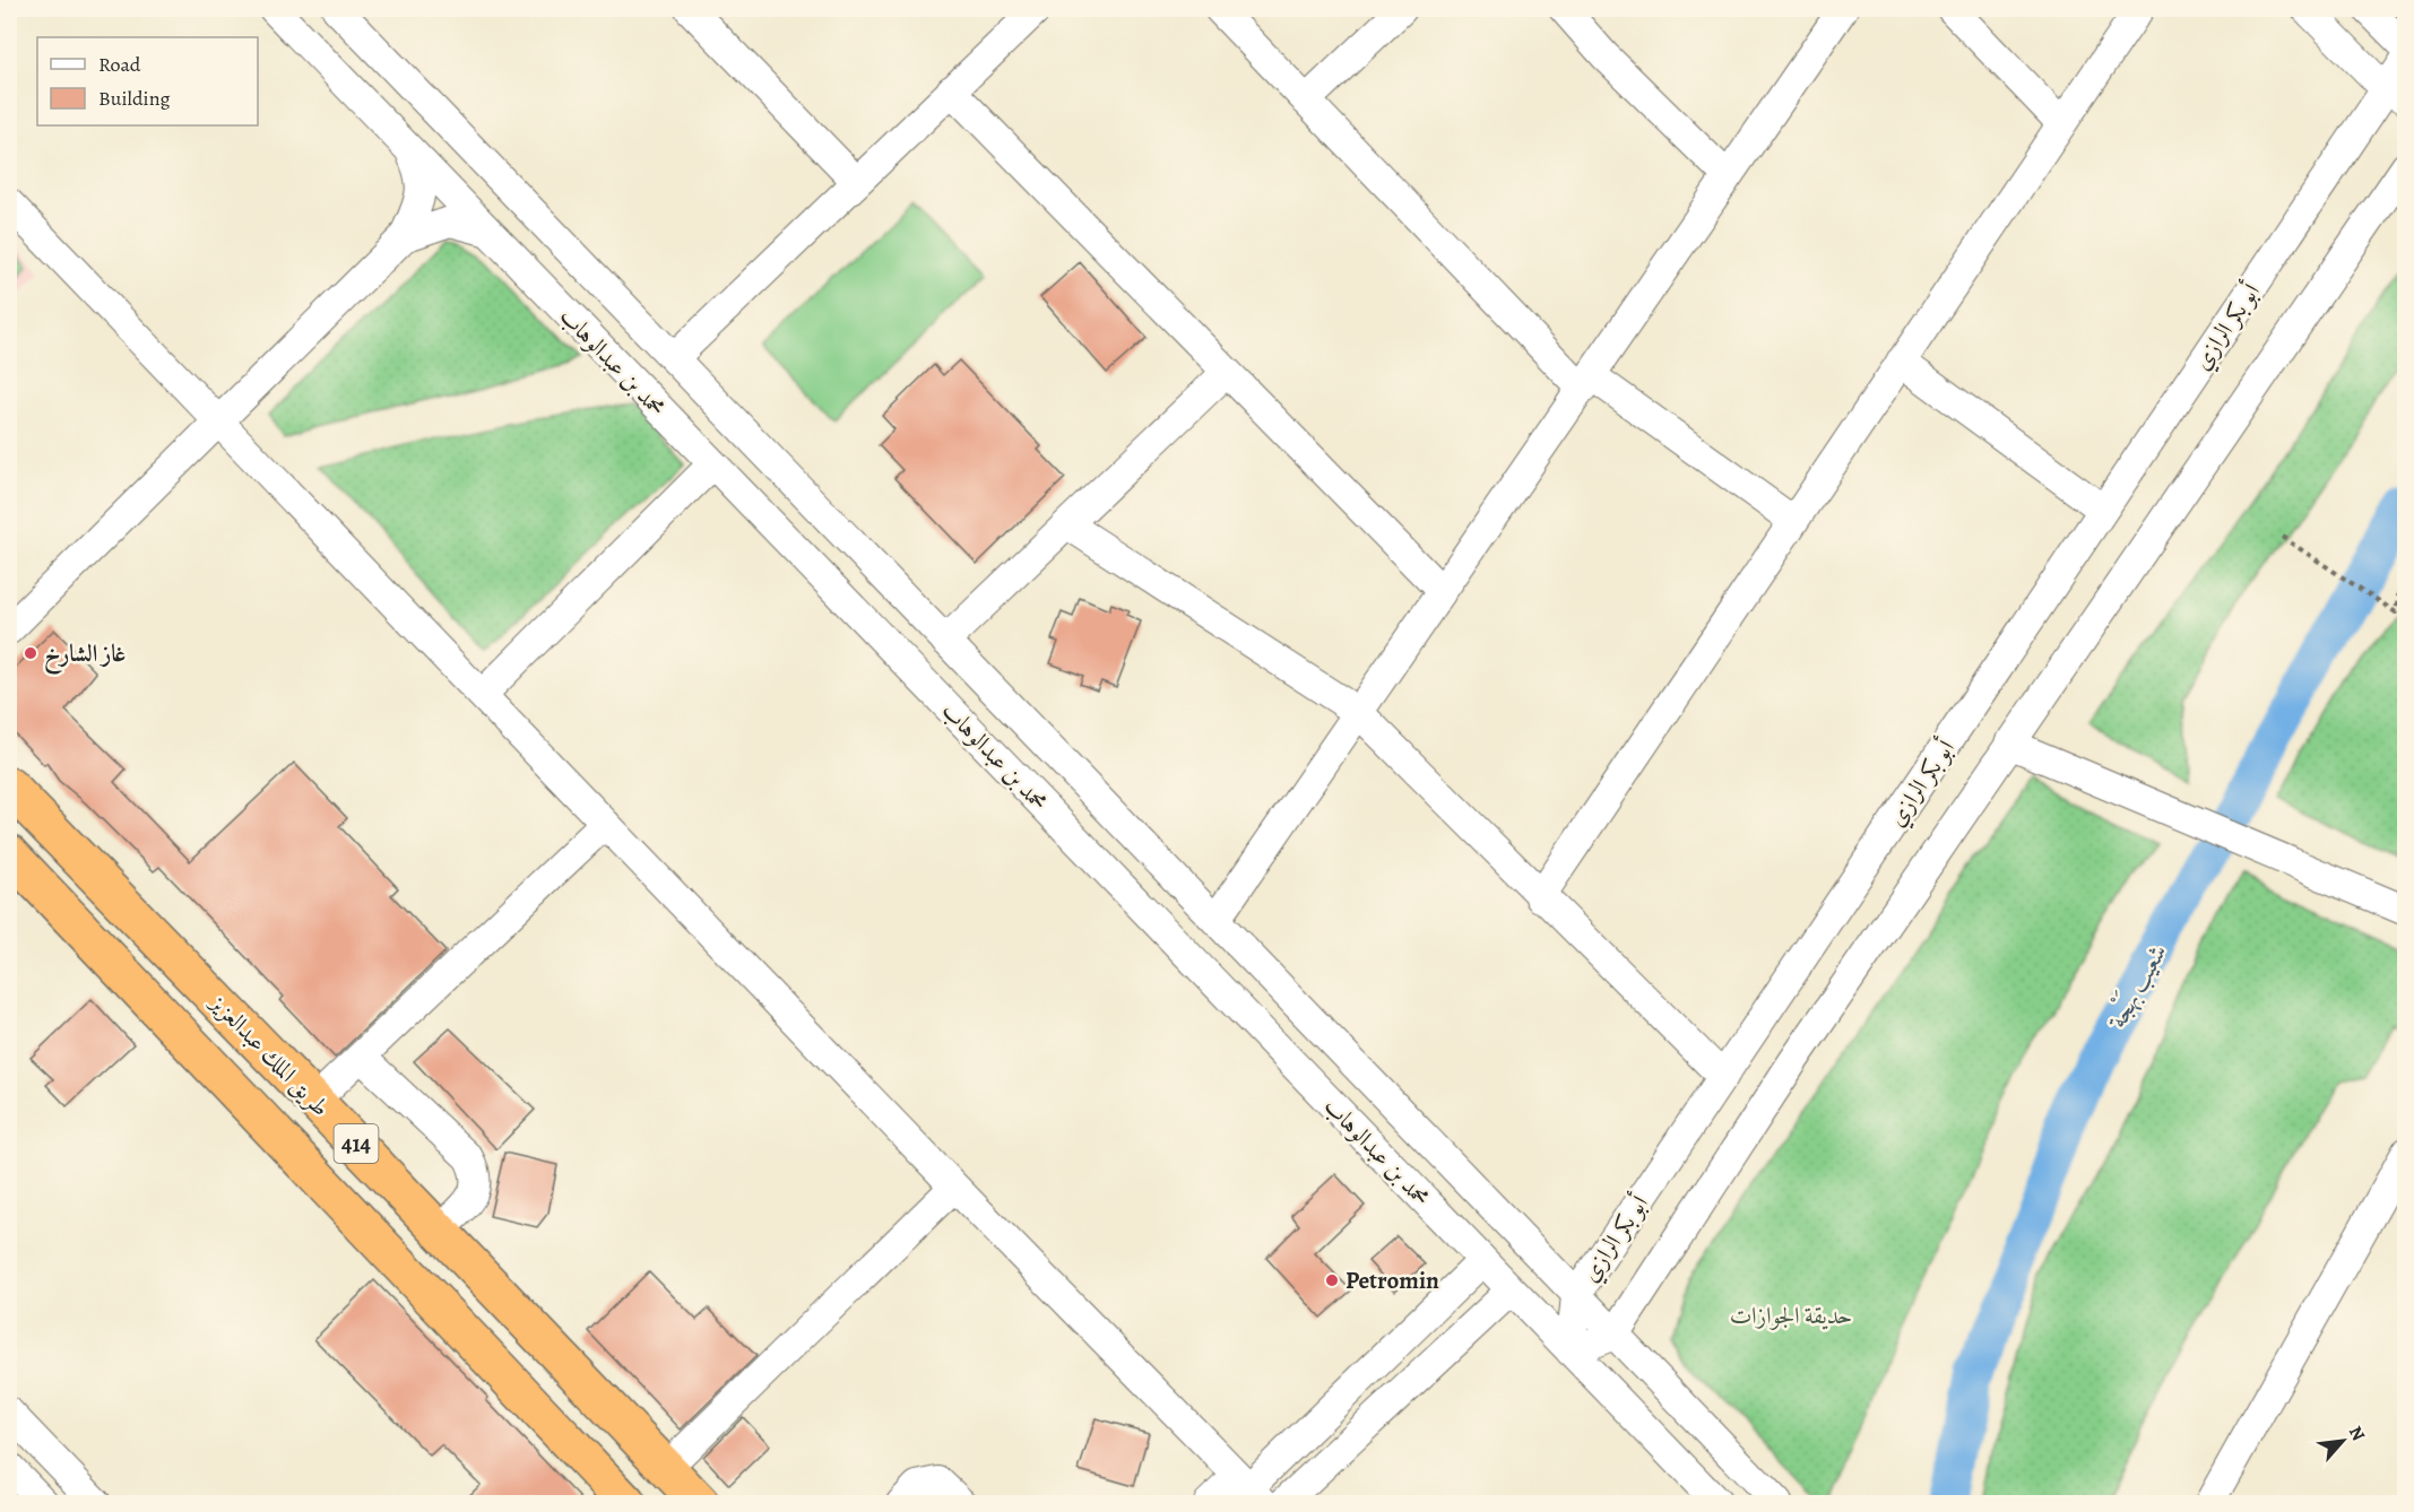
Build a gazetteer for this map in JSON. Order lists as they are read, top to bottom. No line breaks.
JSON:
{"streets":{"highway":["طريق الملك عبدالعزيز","414"],"street":["أبو بكر الرازي","محمد بن عبدالوهاب"]},"crossings":[["أبو بكر الرازي","محمد بن عبدالوهاب"]],"water":["شعيب بَهْجة"],"parks":["حديقة الجوازات"],"places":["غاز الشارخ","Petromin"],"legend":["Road","Building"],"north":"top right"}
